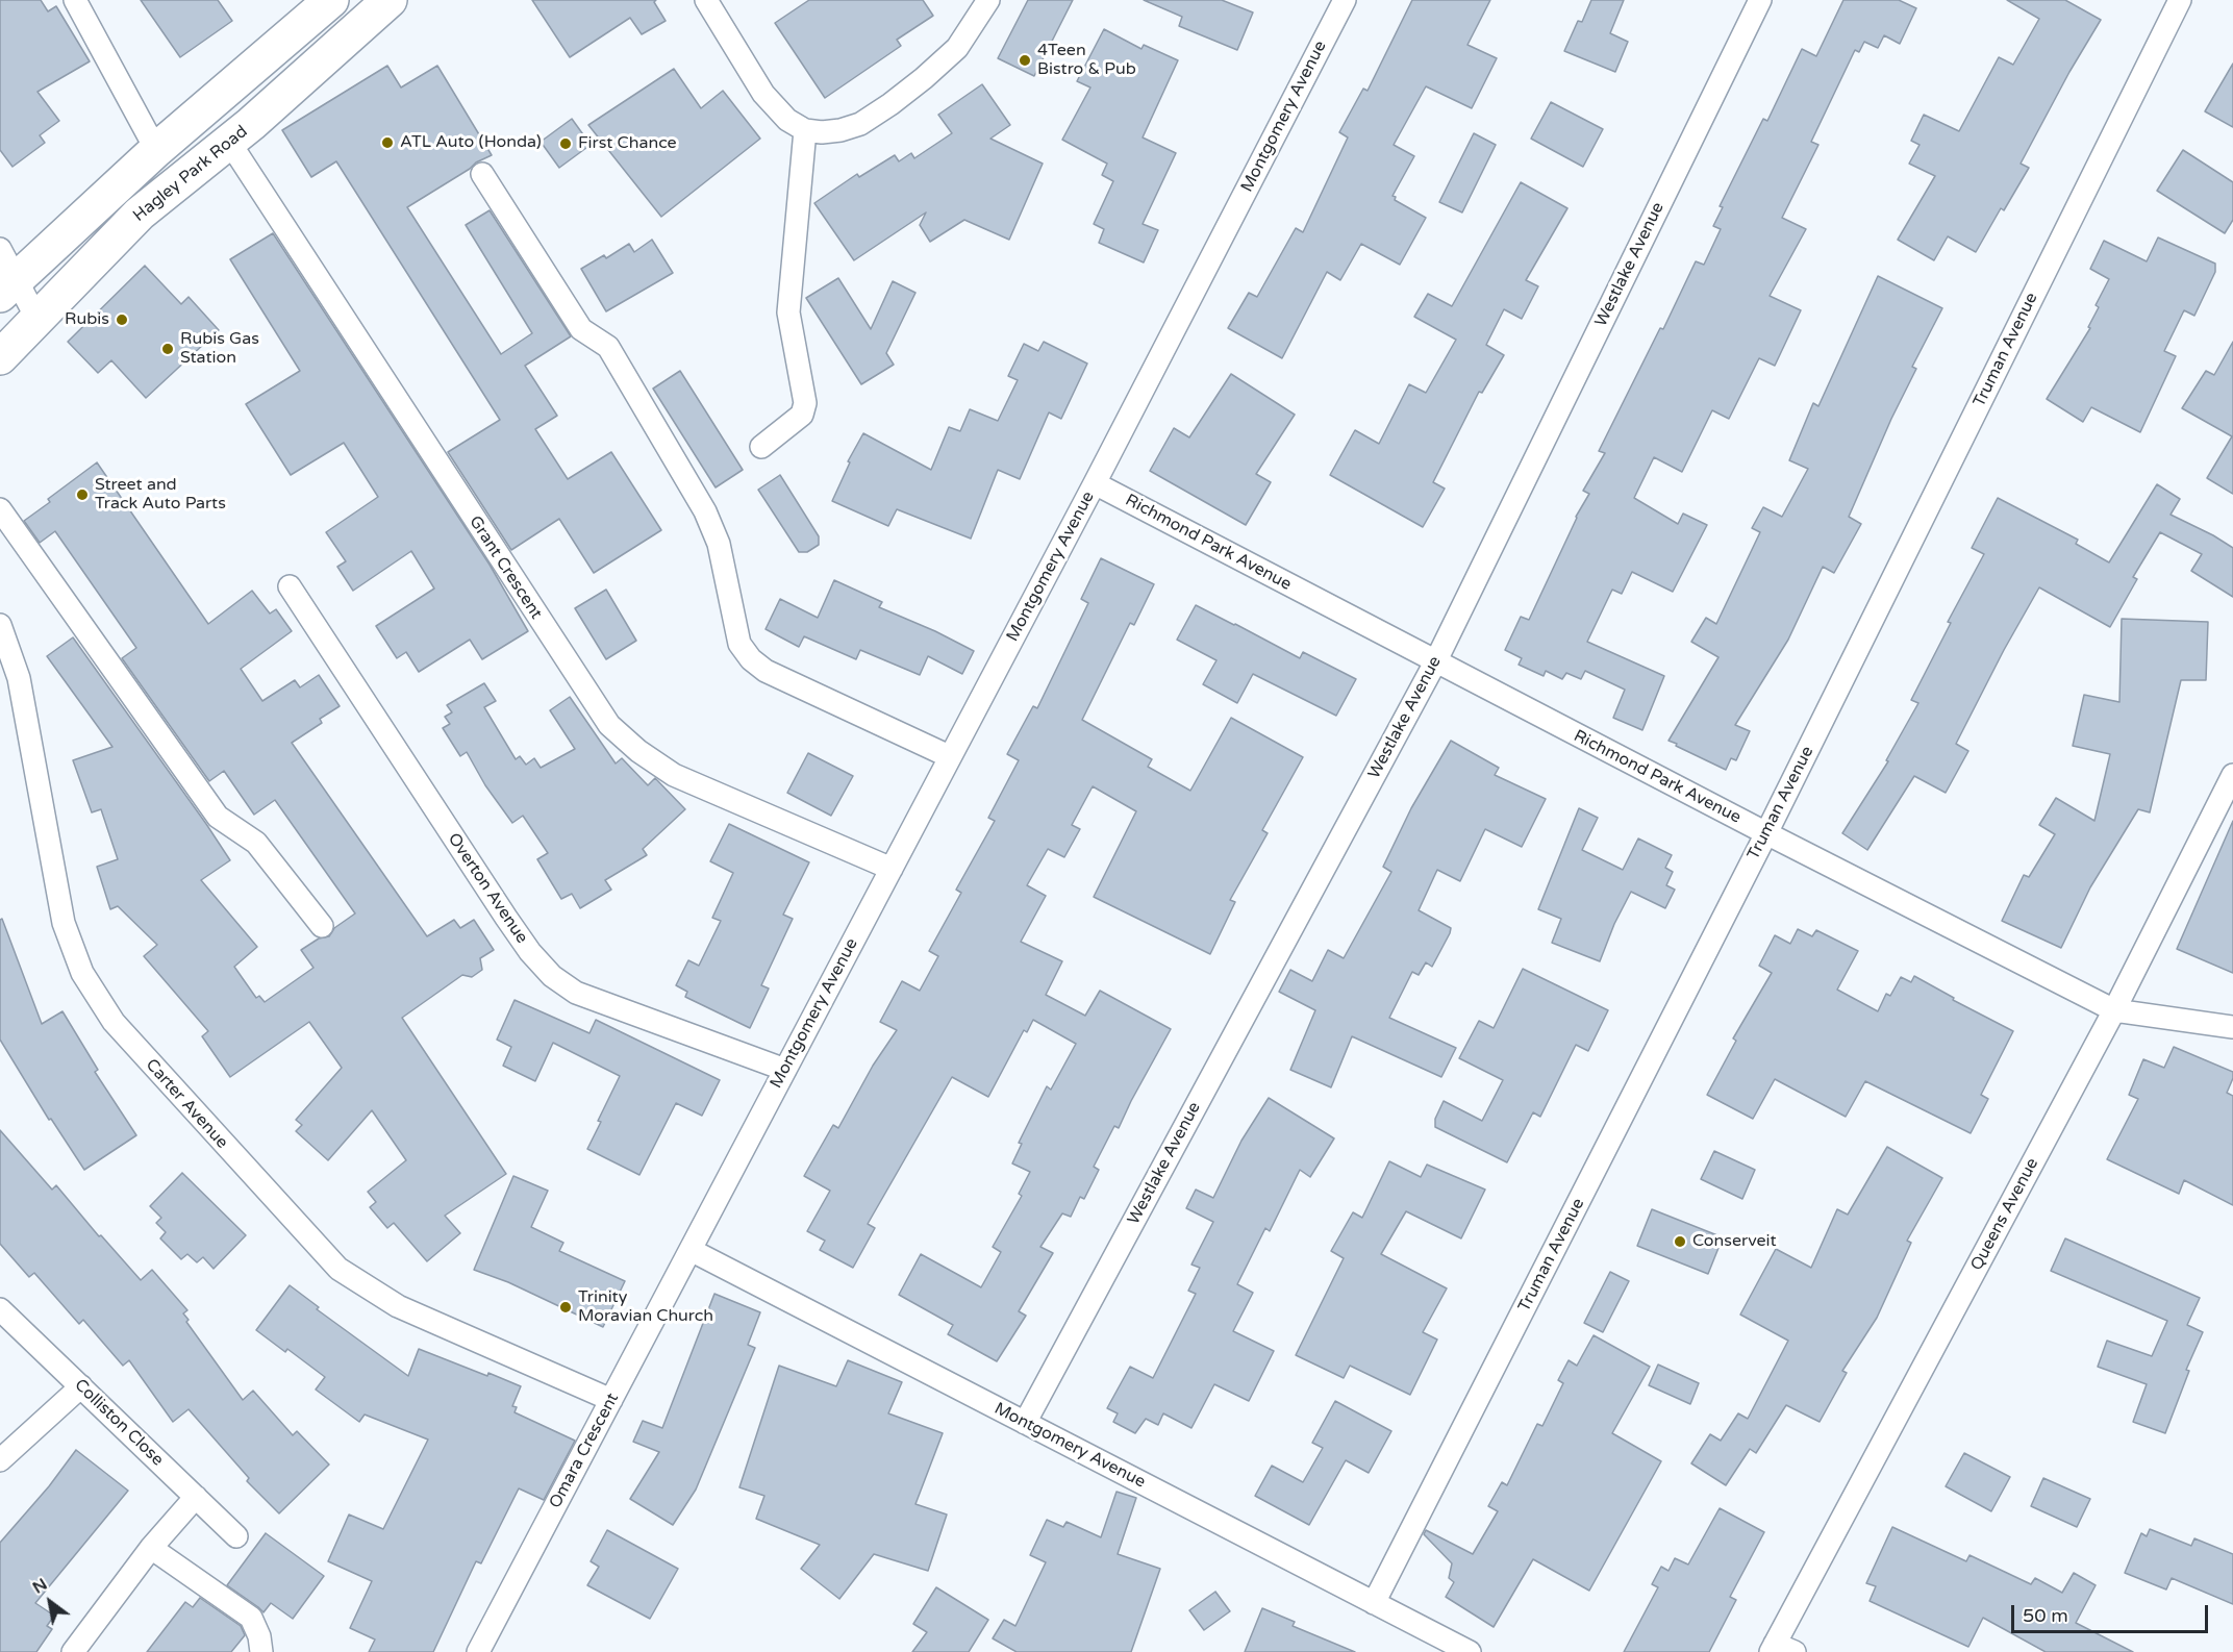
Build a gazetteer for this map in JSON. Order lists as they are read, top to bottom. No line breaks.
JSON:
{"streets":{"main road":["Hagley Park Road"],"street":["Montgomery Avenue","Westlake Avenue","Truman Avenue","Richmond Park Avenue","Grant Crescent","Overton Avenue","Carter Avenue","Queens Avenue","Colliston Close","Omara Crescent"]},"crossings":[["Montgomery Avenue","Westlake Avenue"],["Montgomery Avenue","Truman Avenue"],["Montgomery Avenue","Richmond Park Avenue"],["Montgomery Avenue","Grant Crescent"],["Montgomery Avenue","Overton Avenue"],["Montgomery Avenue","Omara Crescent"],["Hagley Park Road","Grant Crescent"],["Westlake Avenue","Richmond Park Avenue"],["Truman Avenue","Richmond Park Avenue"],["Richmond Park Avenue","Queens Avenue"],["Carter Avenue","Omara Crescent"]],"places":["4Teen Bistro & Pub","ATL Auto (Honda)","First Chance","Rubis","Rubis Gas Station","Street and Track Auto Parts","Conserveit","Trinity Moravian Church"],"scale_bar":"50 m","north":"top left"}
